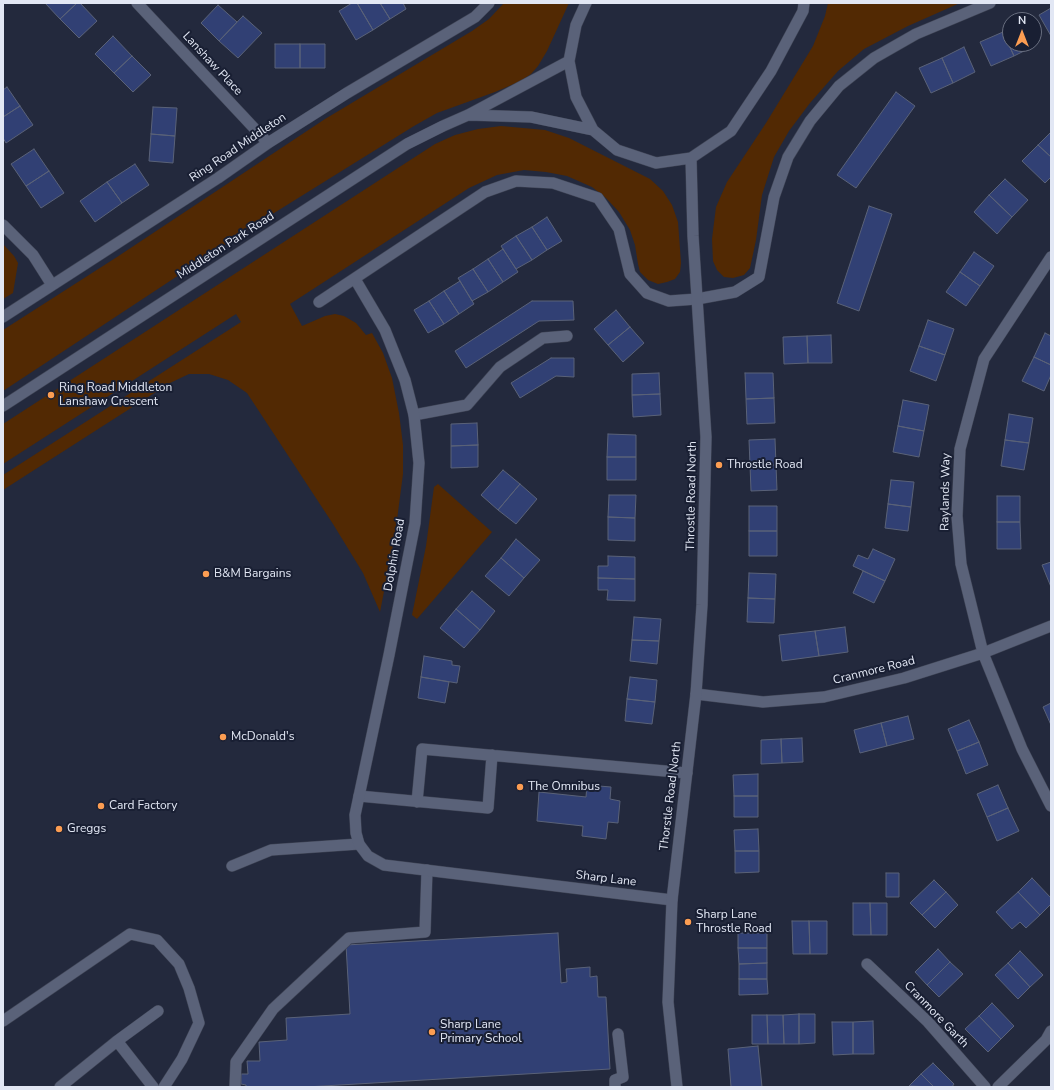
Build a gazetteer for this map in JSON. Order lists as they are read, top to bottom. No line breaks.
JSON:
{"streets":{"street":["Lanshaw Place","Ring Road Middleton","Middleton Park Road","Raylands Way","Throstle Road North","Dolphin Road","Cranmore Road","Thorstle Road North","Sharp Lane","Cranmore Garth"]},"crossings":[["Lanshaw Place","Ring Road Middleton"],["Middleton Park Road","Throstle Road North"],["Raylands Way","Cranmore Road"],["Throstle Road North","Cranmore Road"],["Throstle Road North","Thorstle Road North"],["Dolphin Road","Sharp Lane"],["Cranmore Road","Thorstle Road North"],["Thorstle Road North","Sharp Lane"]],"places":["Ring Road Middleton Lanshaw Crescent","Throstle Road","B&M Bargains","McDonald's","The Omnibus","Card Factory","Greggs","Sharp Lane Throstle Road","Sharp Lane Primary School"],"north":"top"}
